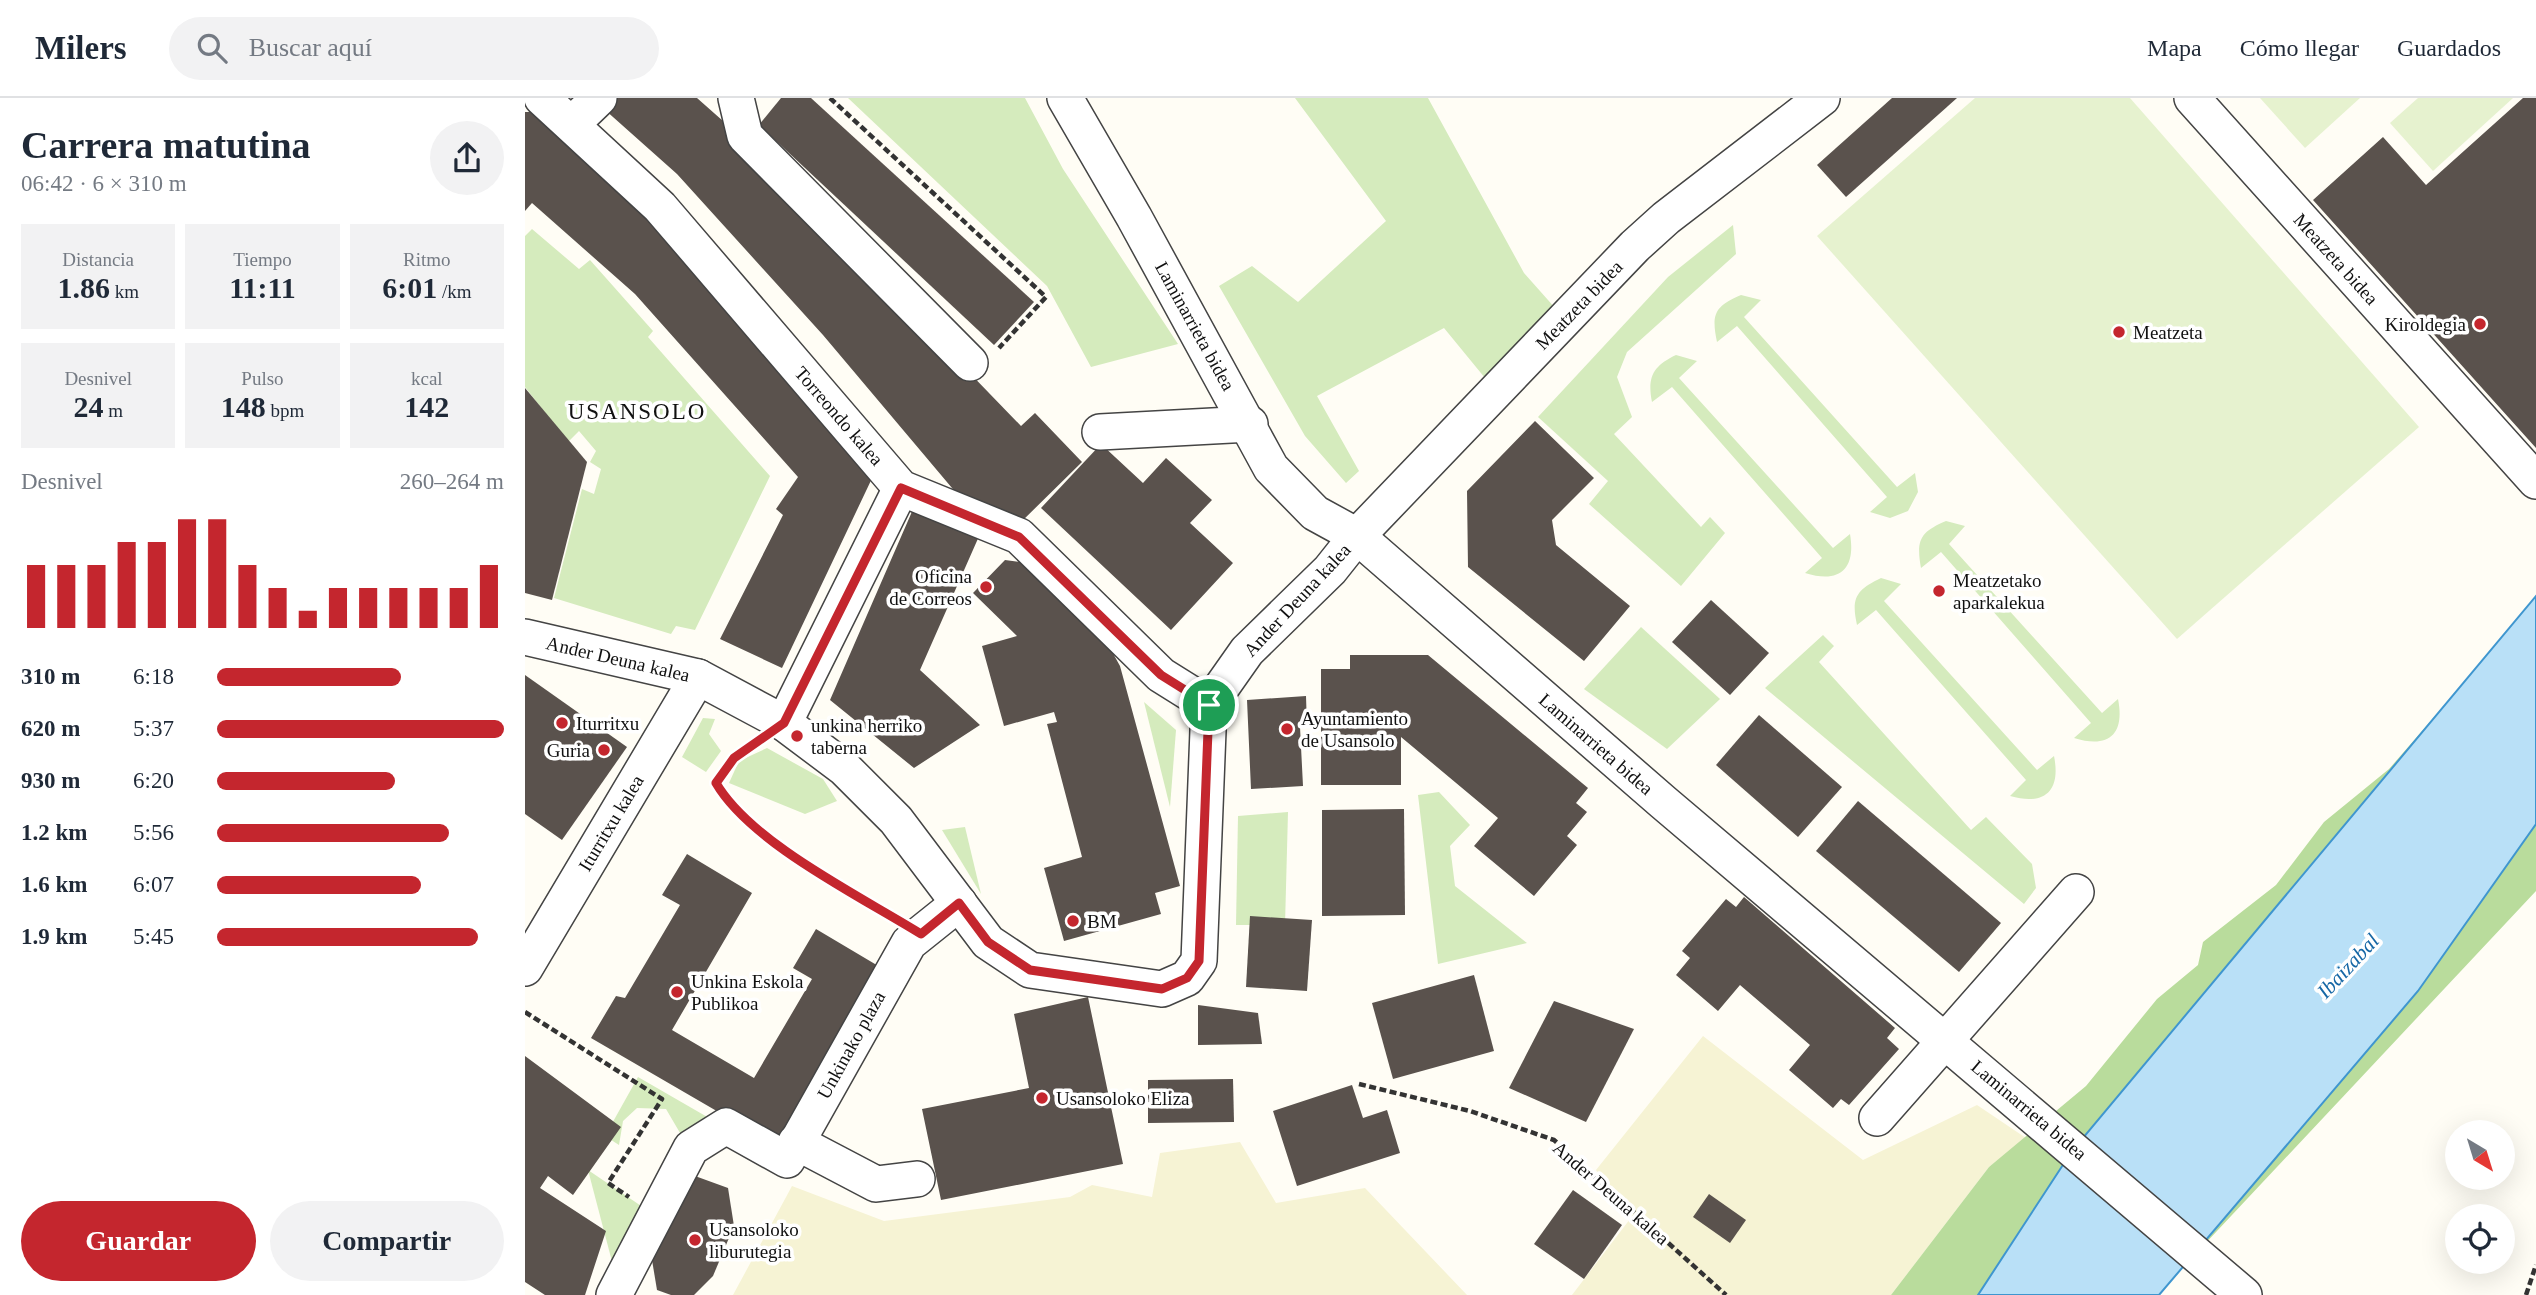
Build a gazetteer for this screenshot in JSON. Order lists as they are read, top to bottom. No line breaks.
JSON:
{"streets":{"street":["Meatzeta bidea","Laminarrieta bidea","Torreondo kalea","Ander Deuna kalea","Iturritxu kalea","Unkinako plaza"]},"crossings":[["Meatzeta bidea","Laminarrieta bidea"],["Meatzeta bidea","Ander Deuna kalea"],["Laminarrieta bidea","Ander Deuna kalea"],["Torreondo kalea","Ander Deuna kalea"],["Ander Deuna kalea","Iturritxu kalea"],["Ander Deuna kalea","Unkinako plaza"]],"districts":["USANSOLO"],"water":["Ibaizabal"],"places":["Kiroldegia","Meatzeta","Oficina de Correos","Meatzetako aparkalekua","Iturritxu","Ayuntamiento de Usansolo","unkina herriko taberna","Guria","BM","Unkina Eskola Publikoa","Usansoloko Eliza","Usansoloko liburutegia"],"north":"bottom right","page":{"header":"Milers","search":"Buscar aquí","nav":["Mapa","Cómo llegar","Guardados"],"heading":["Carrera matutina","06:42 · 6 × 310 m"],"stats":[["Distancia","1.86 km"],["Tiempo","11:11"],["Ritmo","6:01 /km"],["Desnivel","24 m"],["Pulso","148 bpm"],["kcal","142"]],"chart":["Desnivel","260–264 m"],"list":[{"name":"310 m","note":"6:18"},{"name":"620 m","note":"5:37"},{"name":"930 m","note":"6:20"},{"name":"1.2 km","note":"5:56"},{"name":"1.6 km","note":"6:07"},{"name":"1.9 km","note":"5:45"}],"buttons":["Guardar","Compartir"]}}
